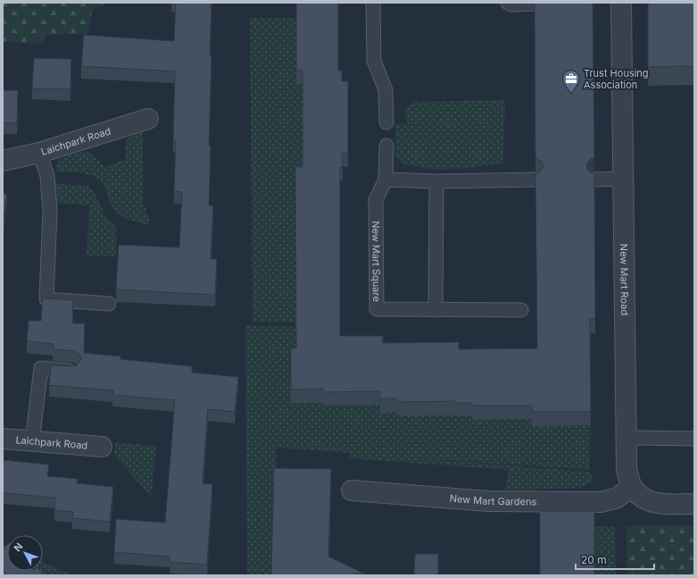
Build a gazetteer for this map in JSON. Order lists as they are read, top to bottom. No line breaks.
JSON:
{"streets":{"street":["Laichpark Road","New Mart Road","New Mart Gardens"],"lane":["New Mart Square"]},"crossings":[["New Mart Road","New Mart Gardens"]],"places":{"office":["Trust Housing Association"]},"scale_bar":"20 m","north":"top left"}
